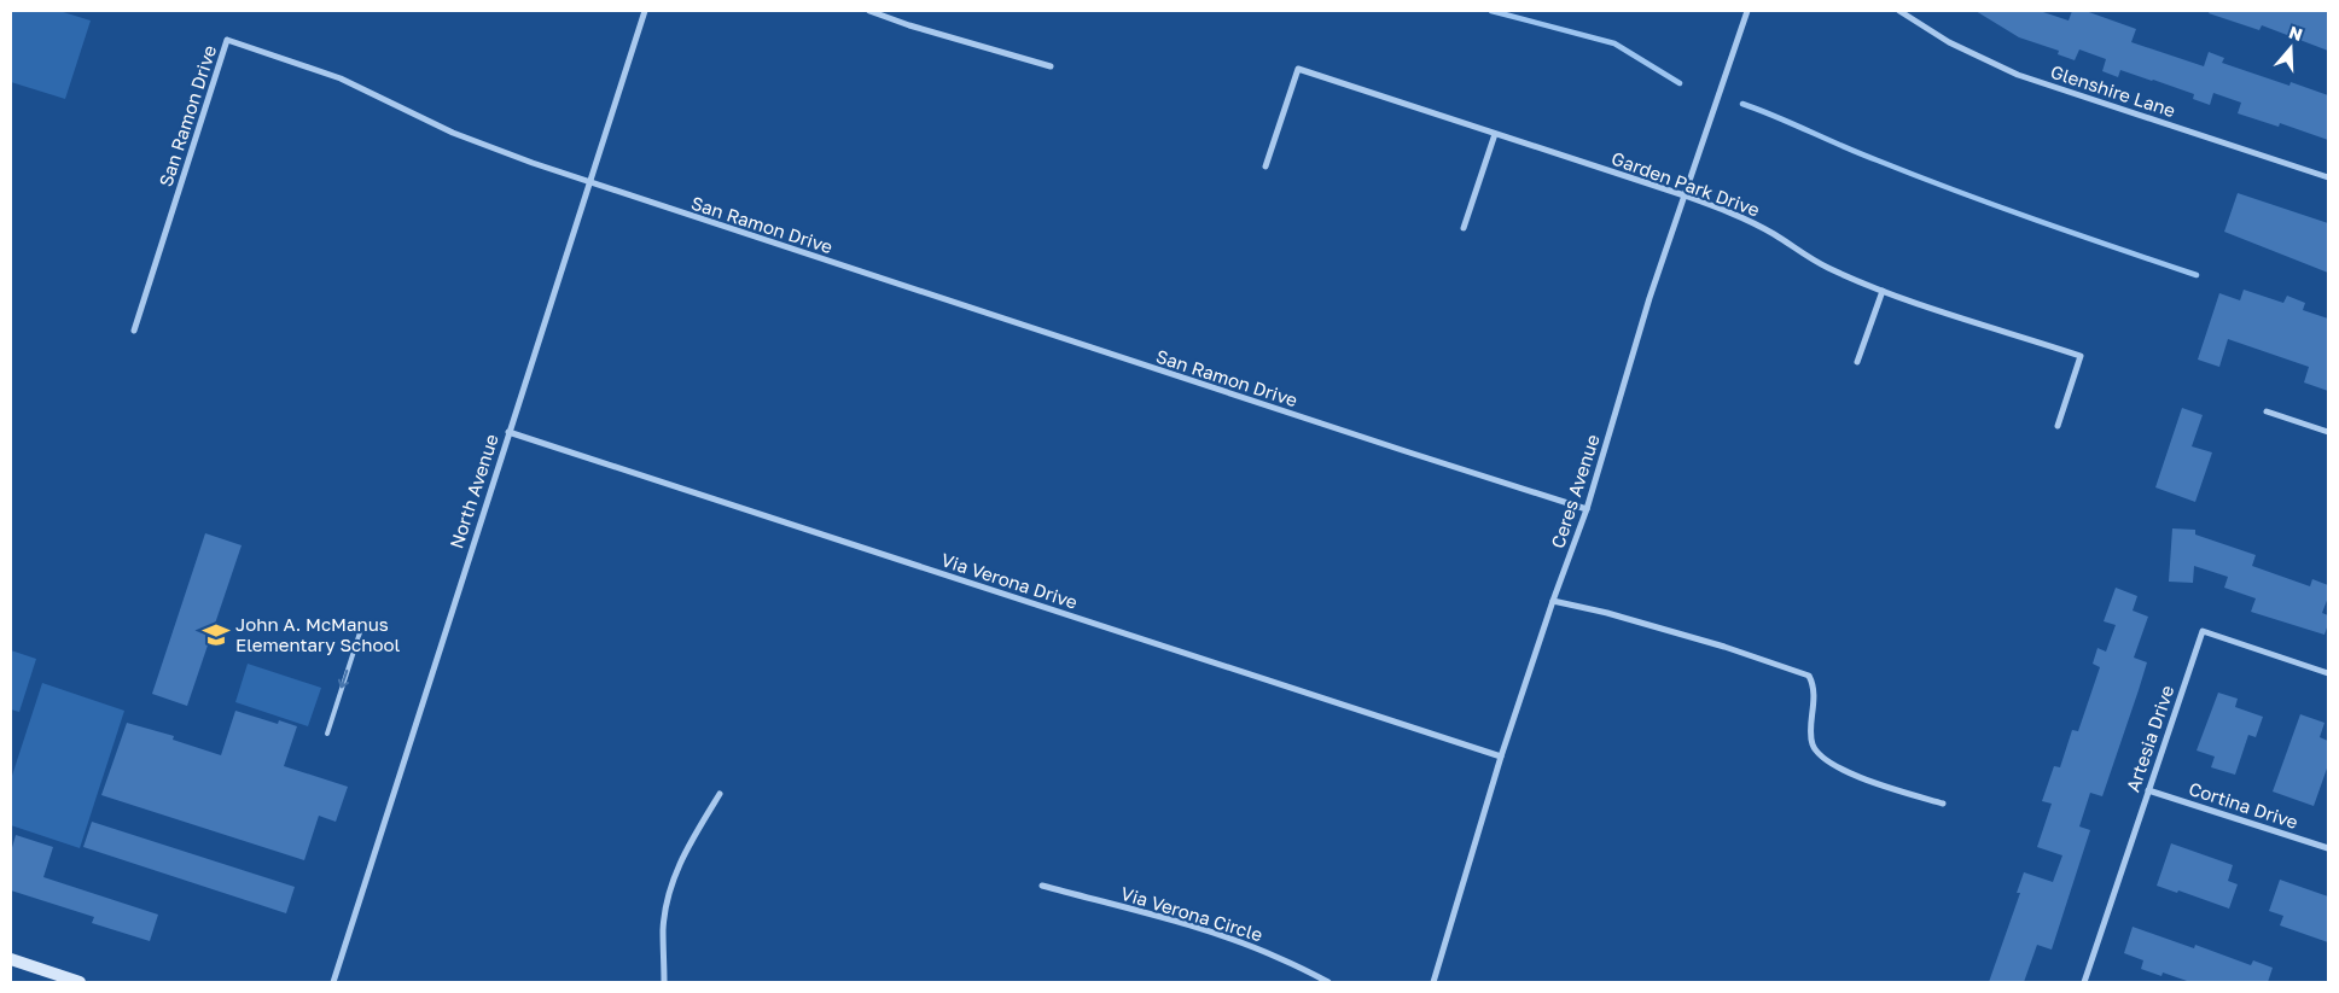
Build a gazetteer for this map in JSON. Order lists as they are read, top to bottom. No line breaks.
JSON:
{"streets":{"street":["Glenshire Lane","San Ramon Drive","Garden Park Drive","North Avenue","Ceres Avenue","Via Verona Drive","Artesia Drive","Cortina Drive","Via Verona Circle"]},"crossings":[["San Ramon Drive","North Avenue"],["San Ramon Drive","Ceres Avenue"],["Garden Park Drive","Ceres Avenue"],["North Avenue","Via Verona Drive"],["Ceres Avenue","Via Verona Drive"],["Artesia Drive","Cortina Drive"]],"places":{"school or university":["John A. McManus Elementary School"]},"north":"top"}
